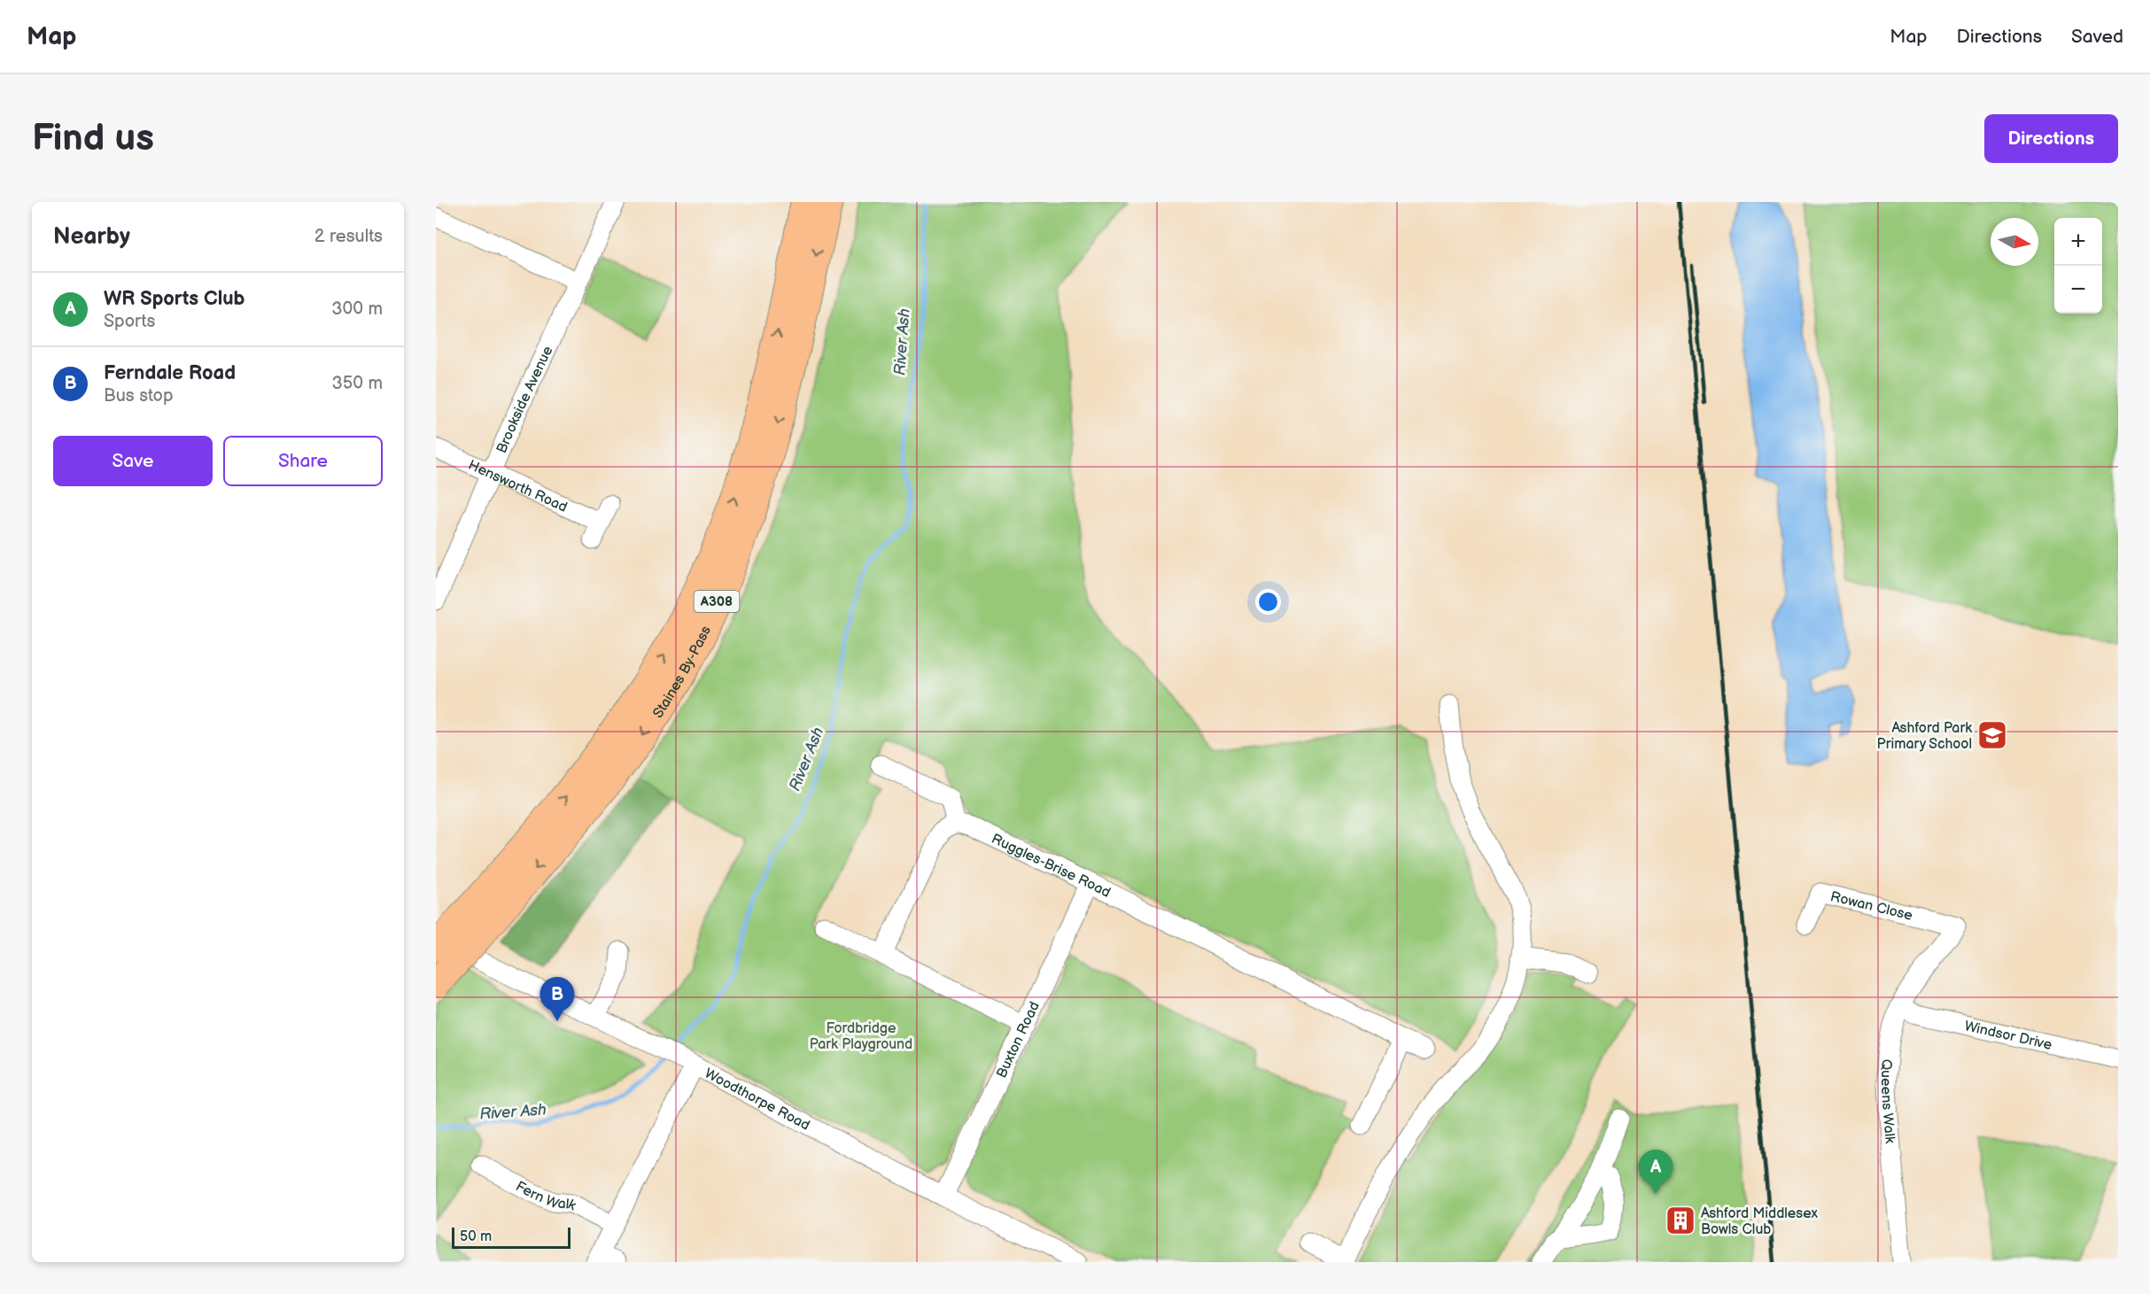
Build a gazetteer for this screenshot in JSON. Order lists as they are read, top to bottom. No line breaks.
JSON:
{"streets":{"highway":["A308","Staines By-Pass"],"street":["Brookside Avenue","Hensworth Road","Ruggles-Brise Road","Rowan Close","Windsor Drive","Buxton Road","Woodthorpe Road","Queens Walk","Fern Walk"]},"crossings":[["Brookside Avenue","Hensworth Road"],["Staines By-Pass","Woodthorpe Road"],["Ruggles-Brise Road","Buxton Road"],["Rowan Close","Queens Walk"],["Windsor Drive","Queens Walk"],["Buxton Road","Woodthorpe Road"]],"water":["River Ash"],"parks":["Fordbridge Park Playground"],"places":{"school or university":["Ashford Park Primary School"],"building":["Ashford Middlesex Bowls Club"]},"scale_bar":"50 m","north":"right","page":{"header":"Map","nav":["Map","Directions","Saved"],"buttons":["Directions",["Save","Share"]],"title":"Find us","heading":["Nearby","2 results"],"map_buttons":["+","−"],"list":[{"mark":"A","name":"WR Sports Club","note":"Sports","value":"300 m"},{"mark":"B","name":"Ferndale Road","note":"Bus stop","value":"350 m"}],"pins":["B","A"],"scale":"50 m"}}
